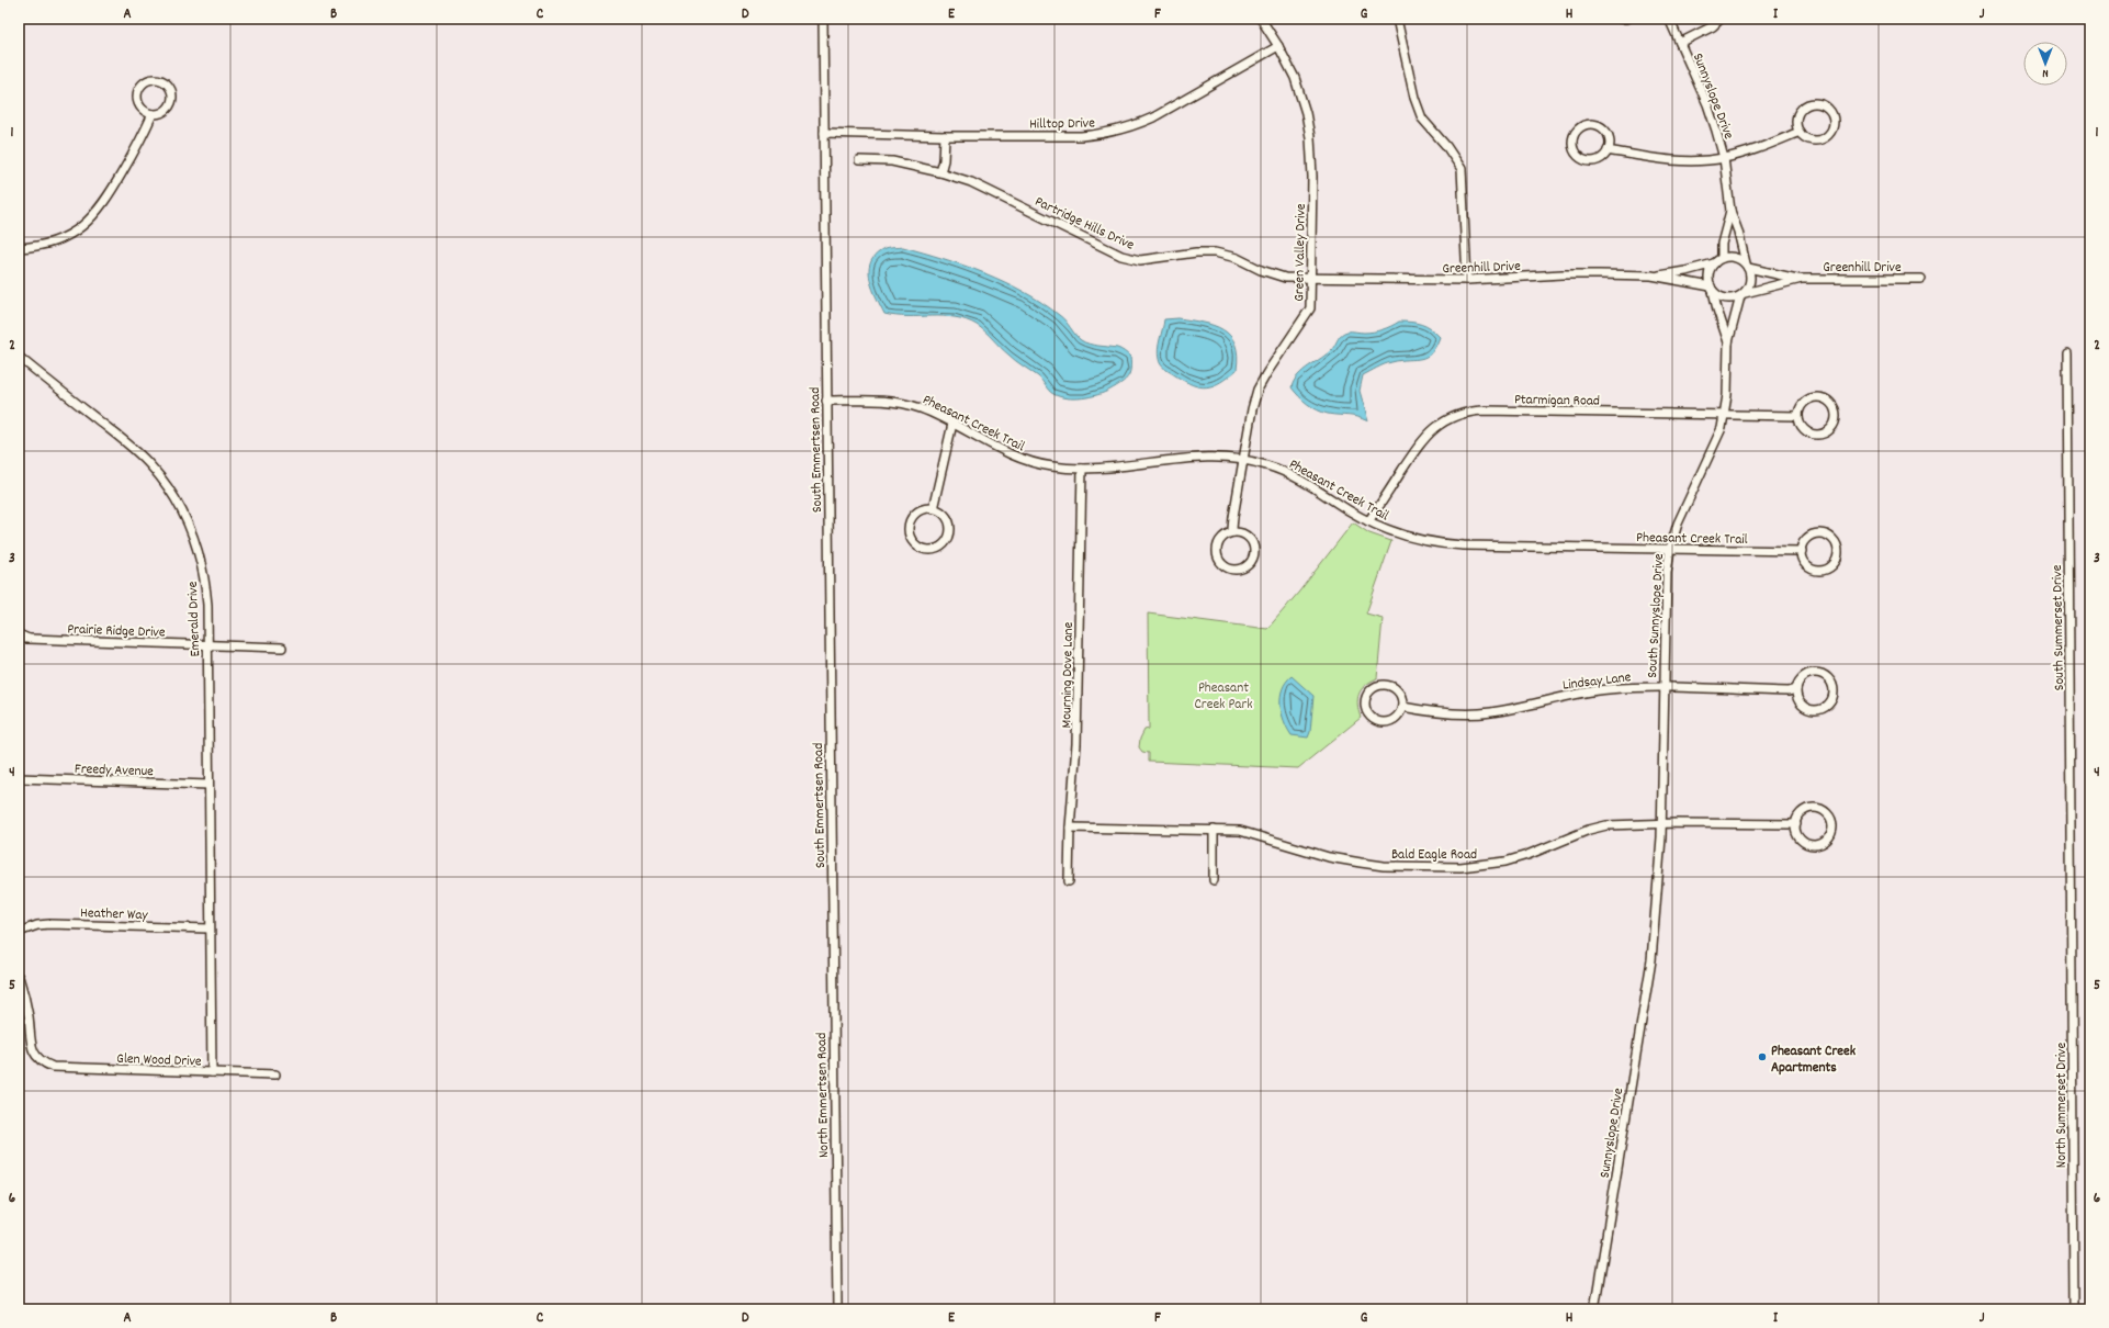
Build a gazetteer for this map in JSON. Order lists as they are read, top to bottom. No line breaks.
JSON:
{"streets":{"street":["Sunnyslope Drive","Hilltop Drive","Partridge Hills Drive","Green Valley Drive","Greenhill Drive","Ptarmigan Road","Pheasant Creek Trail","South Emmertsen Road","South Sunnyslope Drive","Emerald Drive","South Summerset Drive","Prairie Ridge Drive","Mourning Dove Lane","Lindsay Lane","Freedy Avenue","Bald Eagle Road","Heather Way","Glen Wood Drive","North Emmertsen Road","North Summerset Drive"]},"crossings":[["Sunnyslope Drive","Greenhill Drive"],["Sunnyslope Drive","South Sunnyslope Drive"],["Hilltop Drive","Green Valley Drive"],["Hilltop Drive","South Emmertsen Road"],["Partridge Hills Drive","Green Valley Drive"],["Partridge Hills Drive","Greenhill Drive"],["Green Valley Drive","Greenhill Drive"],["Green Valley Drive","Pheasant Creek Trail"],["Greenhill Drive","South Sunnyslope Drive"],["Ptarmigan Road","Pheasant Creek Trail"],["Ptarmigan Road","South Sunnyslope Drive"],["Pheasant Creek Trail","South Emmertsen Road"],["Pheasant Creek Trail","South Sunnyslope Drive"],["Pheasant Creek Trail","Mourning Dove Lane"],["South Emmertsen Road","North Emmertsen Road"],["South Sunnyslope Drive","Lindsay Lane"],["South Sunnyslope Drive","Bald Eagle Road"],["Emerald Drive","Prairie Ridge Drive"],["Emerald Drive","Freedy Avenue"],["Emerald Drive","Heather Way"],["Emerald Drive","Glen Wood Drive"],["South Summerset Drive","North Summerset Drive"],["Mourning Dove Lane","Bald Eagle Road"]],"parks":["Pheasant Creek Park"],"places":["Pheasant Creek Apartments"],"north":"bottom","grid":{"columns":["A","B","C","D","E","F","G","H","I","J"],"rows":["1","2","3","4","5","6"]}}
